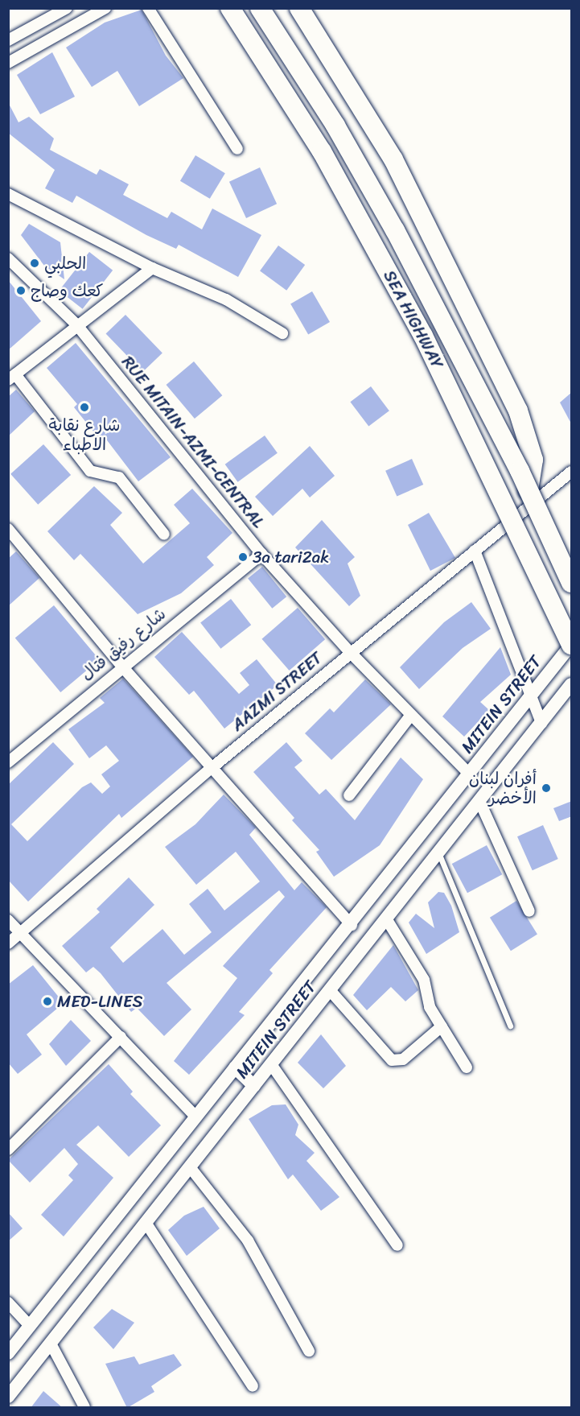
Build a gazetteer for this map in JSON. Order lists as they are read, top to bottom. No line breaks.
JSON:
{"streets":{"highway":["SEA HIGHWAY"],"street":["RUE MITAIN-AZMI-CENTRAL","شارع رفيق فتال","AAZMI STREET","MITEIN STREET"]},"crossings":[["SEA HIGHWAY","MITEIN STREET"],["RUE MITAIN-AZMI-CENTRAL","شارع رفيق فتال"],["RUE MITAIN-AZMI-CENTRAL","AAZMI STREET"],["RUE MITAIN-AZMI-CENTRAL","MITEIN STREET"]],"places":["الحلبي","كعك وصاج","شارع نقابة الاطباء","3a tari2ak","أفران لبنان الأخضر","MED-LINES"]}
